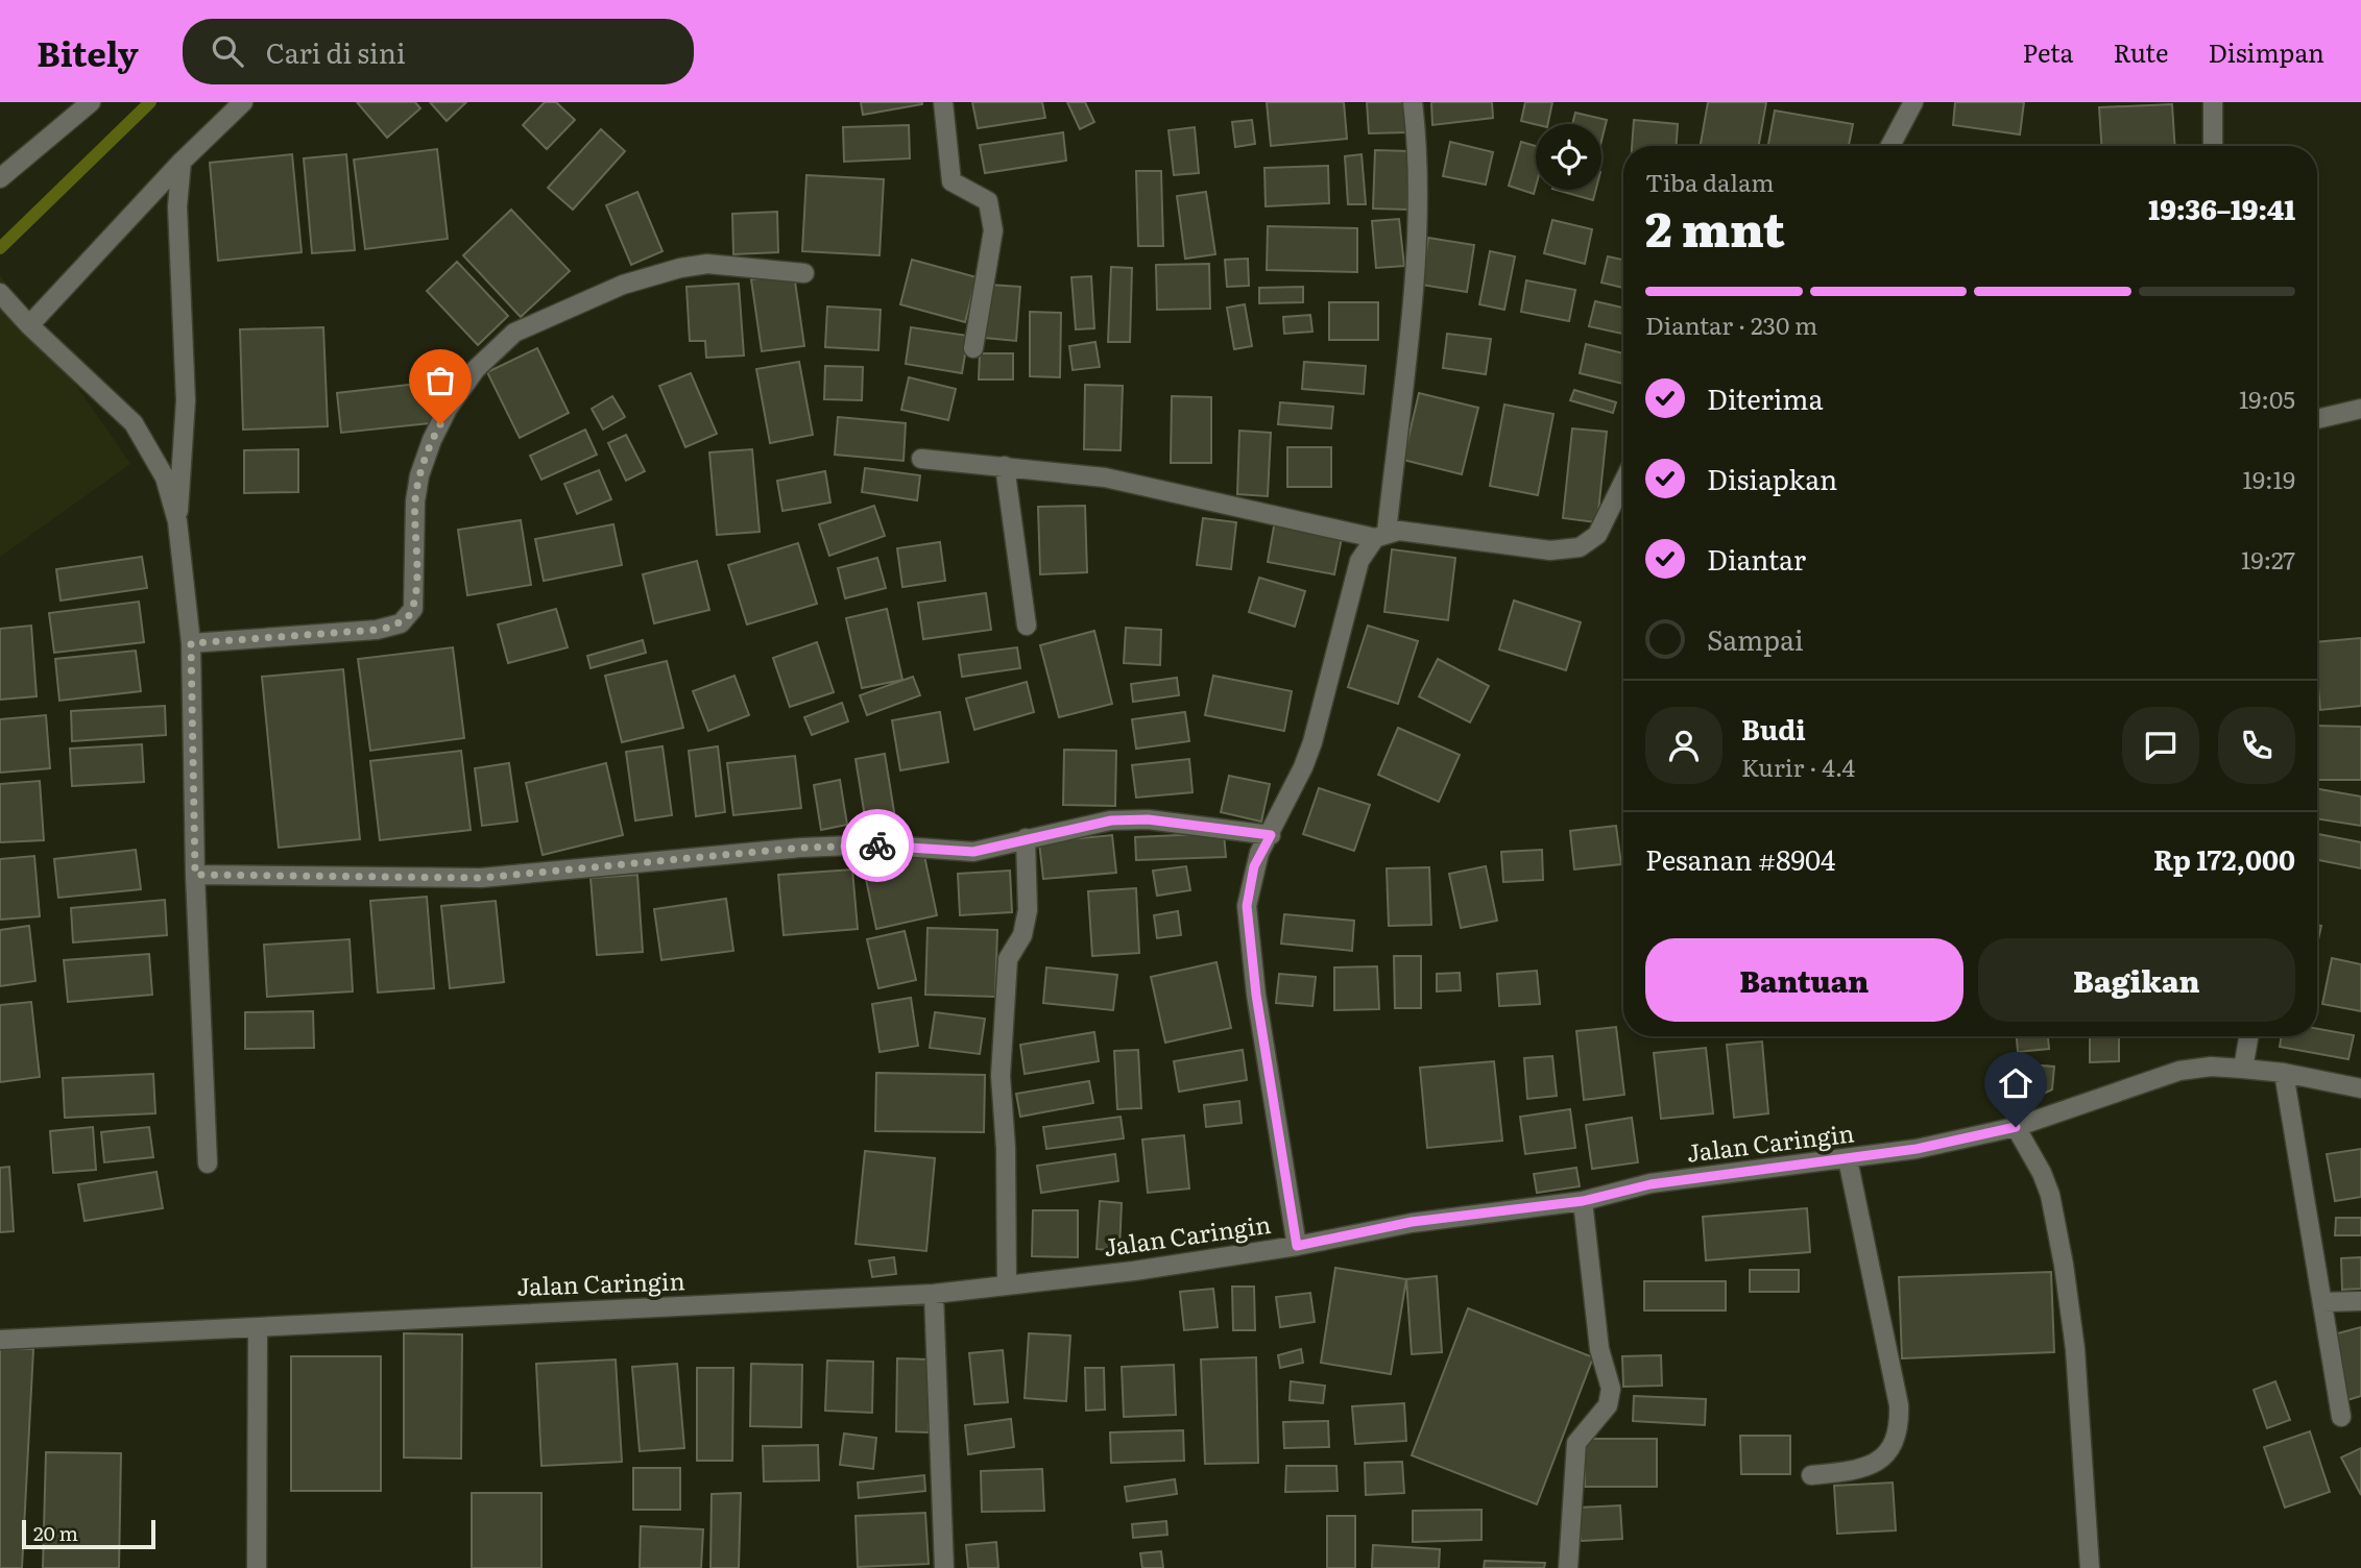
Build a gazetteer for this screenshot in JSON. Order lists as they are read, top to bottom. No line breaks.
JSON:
{"streets":{"street":["Jalan Caringin"]},"scale_bar":"20 m","page":{"header":"Bitely","search":"Cari di sini","nav":["Peta","Rute","Disimpan"],"heading":["2 mnt","Tiba dalam","19:36–19:41"],"panel":["Budi","Kurir · 4.4","Pesanan #8904","Rp 172,000"],"bar":"Diantar · 230 m","list":[["Diterima","19:05"],["Disiapkan","19:19"],["Diantar","19:27"],"Sampai"],"buttons":["Bantuan","Bagikan"],"scale":"20 m"}}
